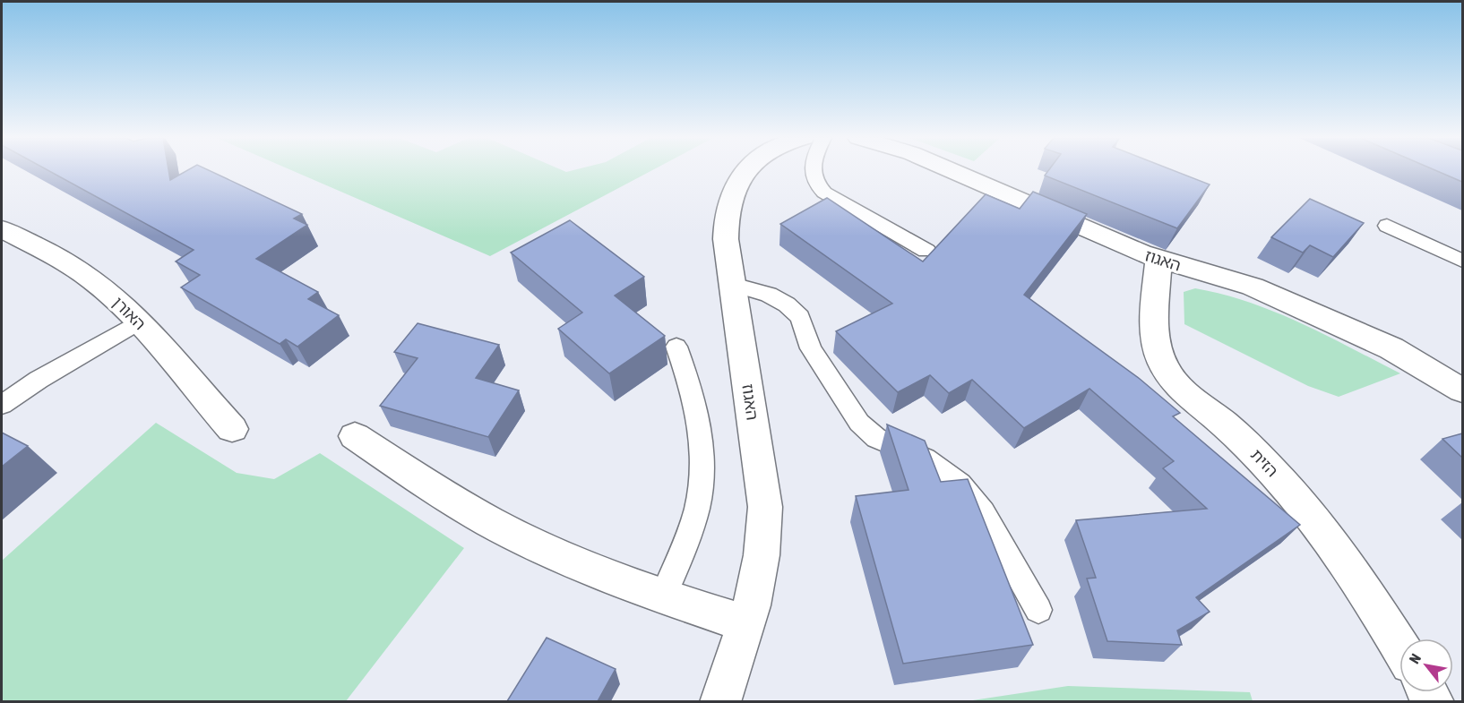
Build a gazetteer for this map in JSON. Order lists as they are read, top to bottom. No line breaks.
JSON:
{"streets":{"street":["האגוז","האורן","הזית"]},"crossings":[["האגוז","הזית"]],"north":"top left"}
